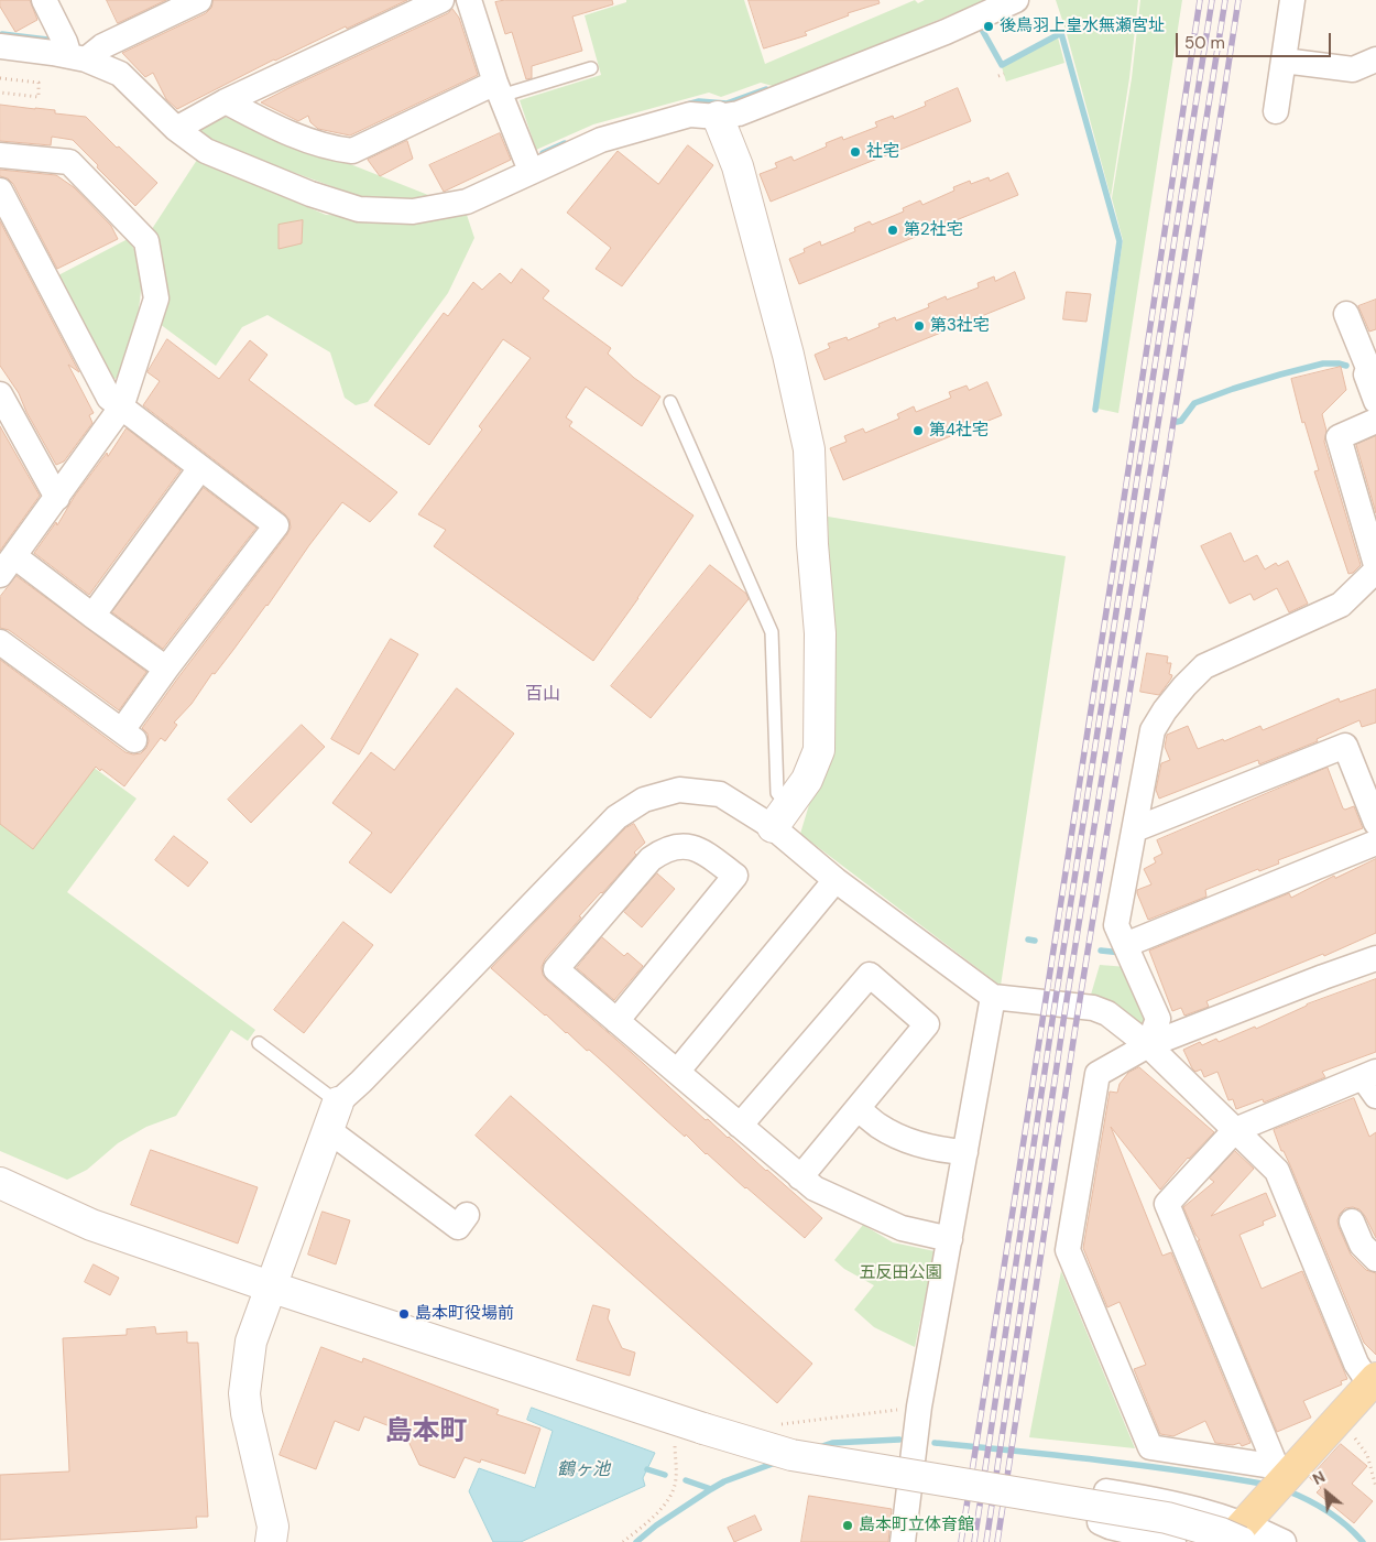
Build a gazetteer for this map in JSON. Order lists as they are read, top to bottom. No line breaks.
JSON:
{"districts":["百山","島本町"],"water":["鶴ヶ池"],"parks":["五反田公園"],"places":["後鳥羽上皇水無瀬宮址","社宅","第2社宅","第3社宅","第4社宅","島本町役場前","島本町立体育館"],"scale_bar":"50 m","north":"top left"}
